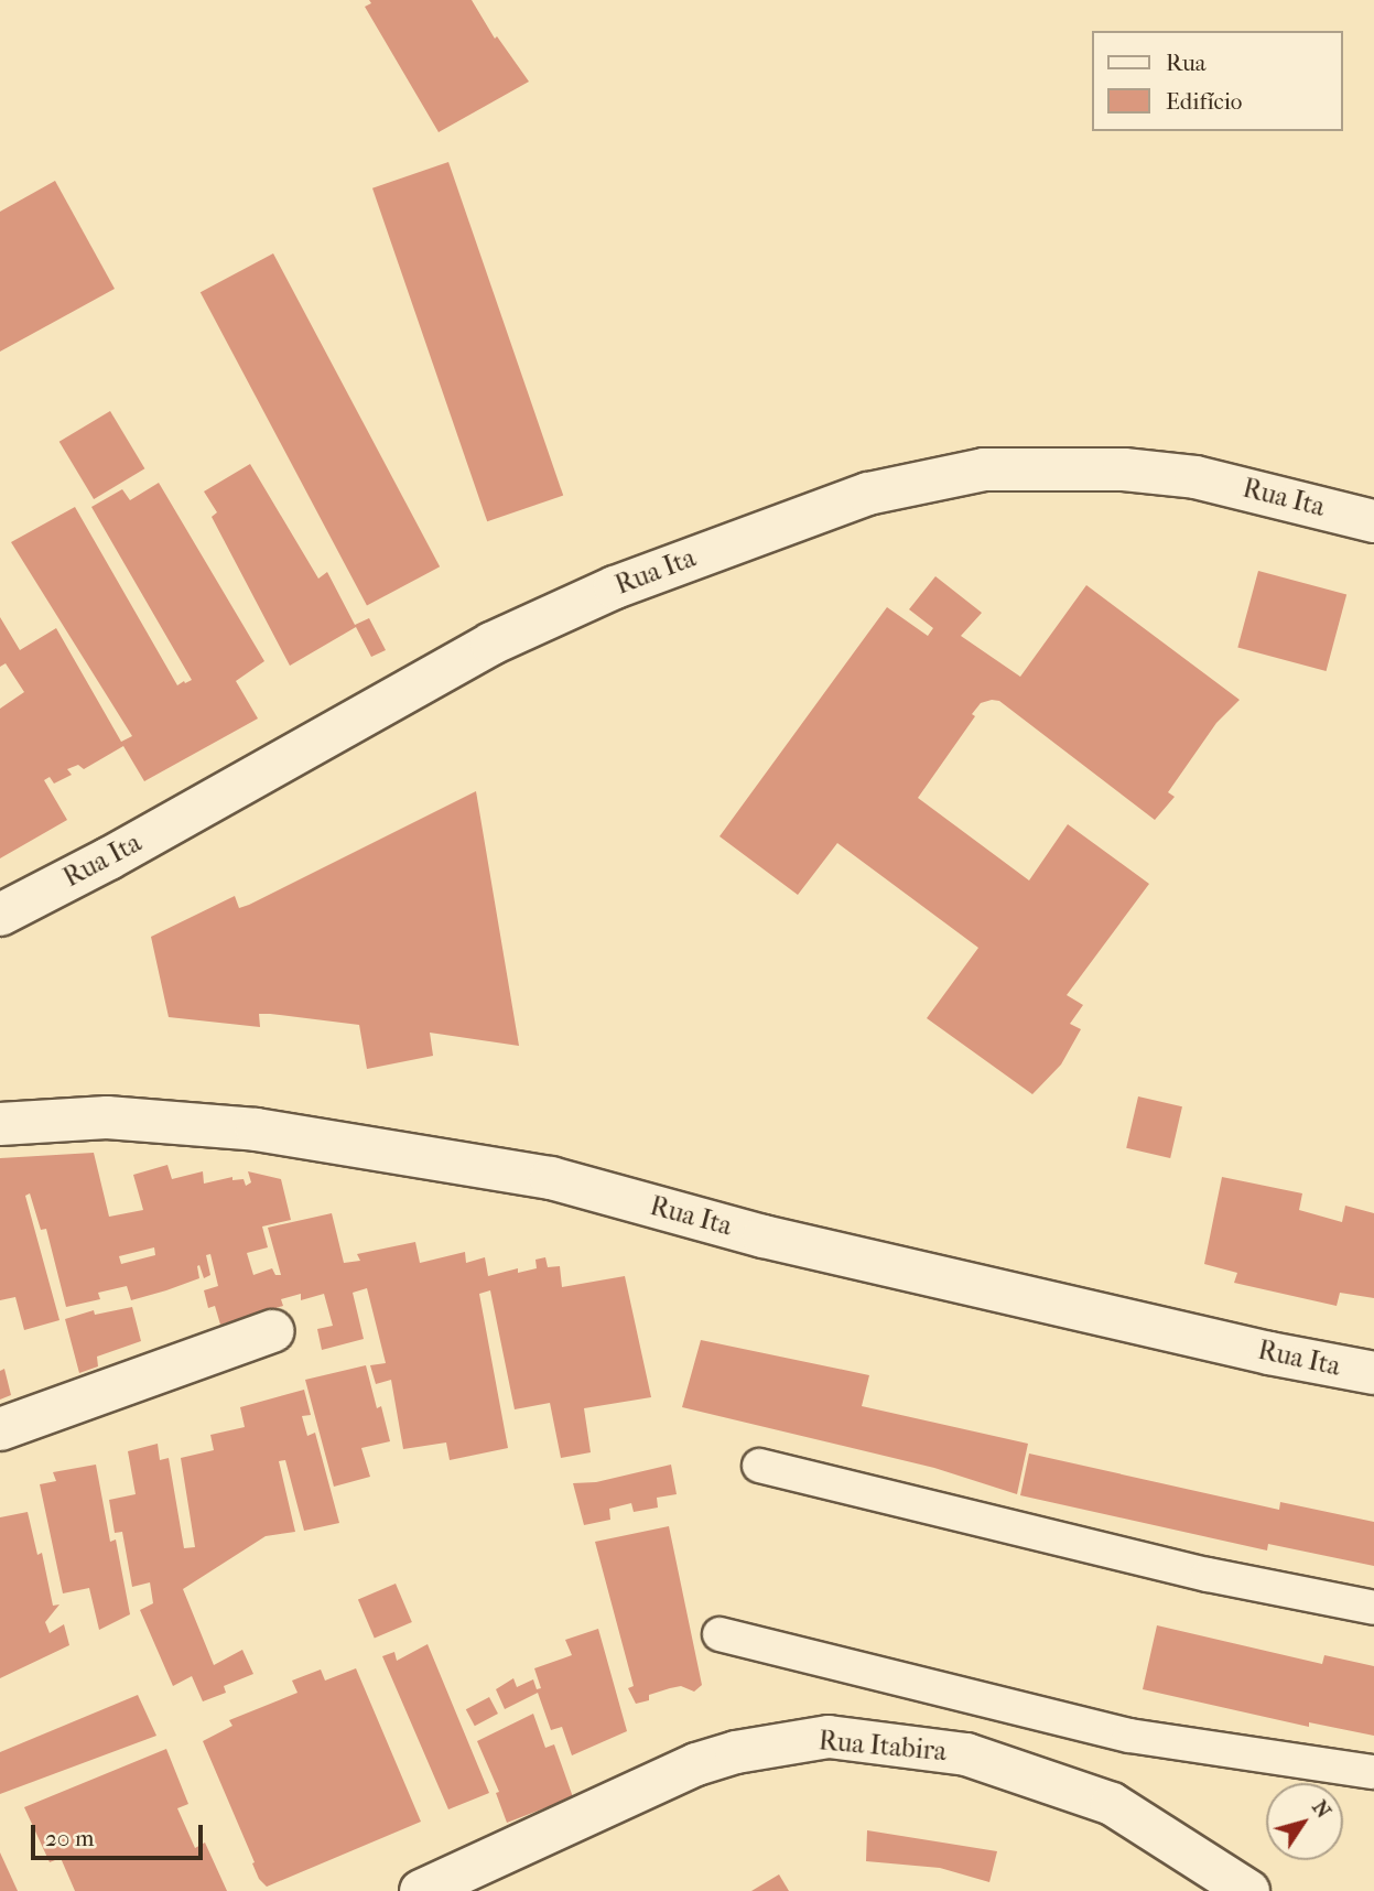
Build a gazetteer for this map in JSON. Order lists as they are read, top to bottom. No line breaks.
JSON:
{"streets":{"street":["Rua Ita","Rua Itabira"]},"legend":["Rua","Edifício"],"scale_bar":"20 m","north":"top right"}
